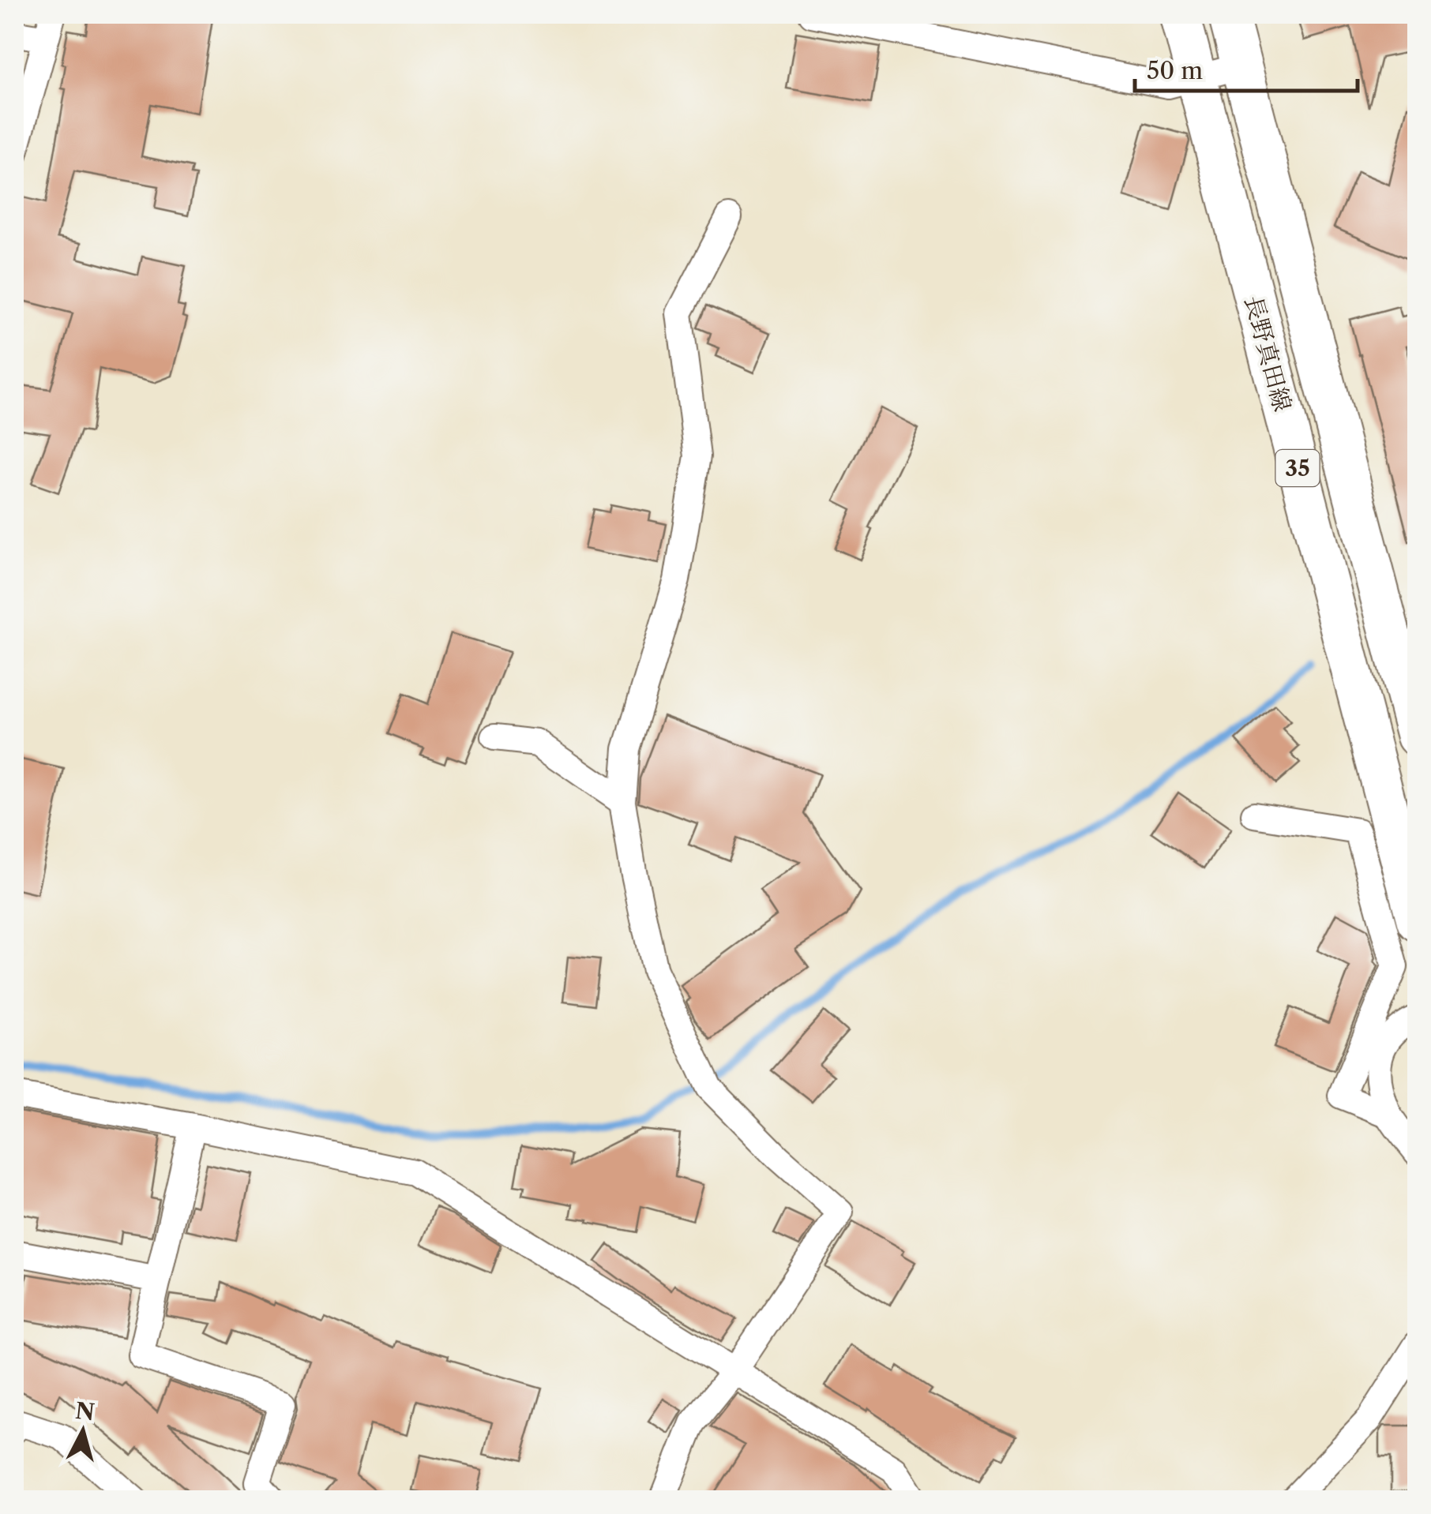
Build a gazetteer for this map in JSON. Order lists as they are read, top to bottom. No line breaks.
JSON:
{"streets":{"main road":["長野真田線","35"]},"scale_bar":"50 m","north":"top"}
